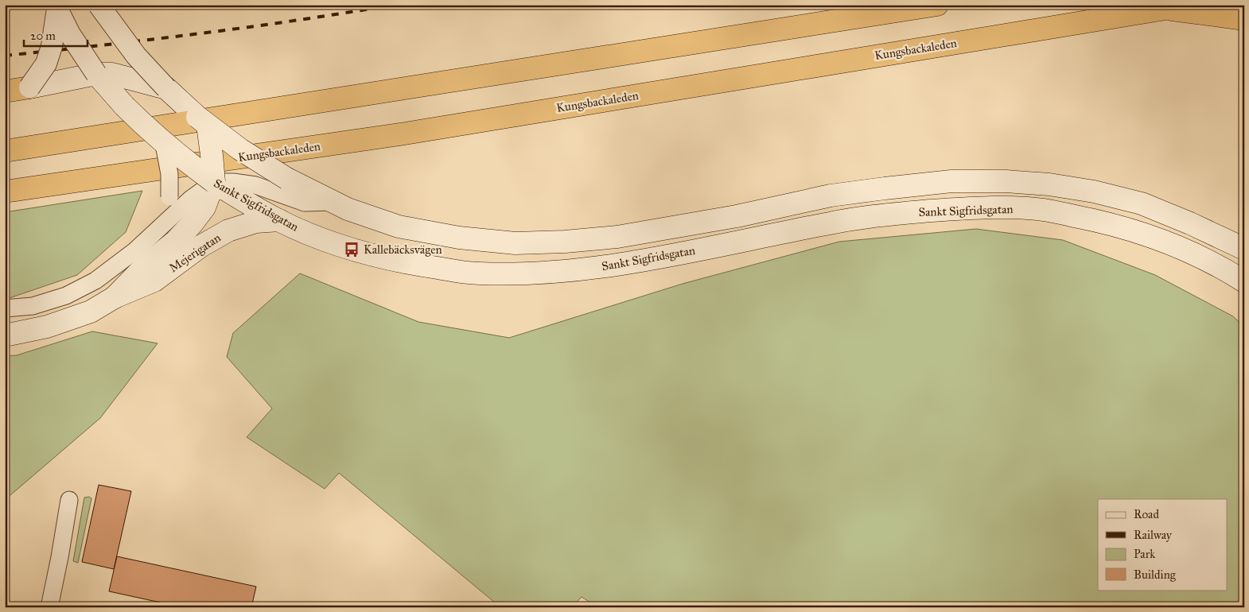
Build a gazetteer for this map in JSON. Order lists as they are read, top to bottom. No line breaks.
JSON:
{"streets":{"highway":["Kungsbackaleden"],"main road":["Sankt Sigfridsgatan","Mejerigatan"]},"crossings":[["Sankt Sigfridsgatan","Mejerigatan"]],"places":{"bus stop":["Kallebäcksvägen"]},"legend":["Road","Railway","Park","Building"],"scale_bar":"20 m"}
